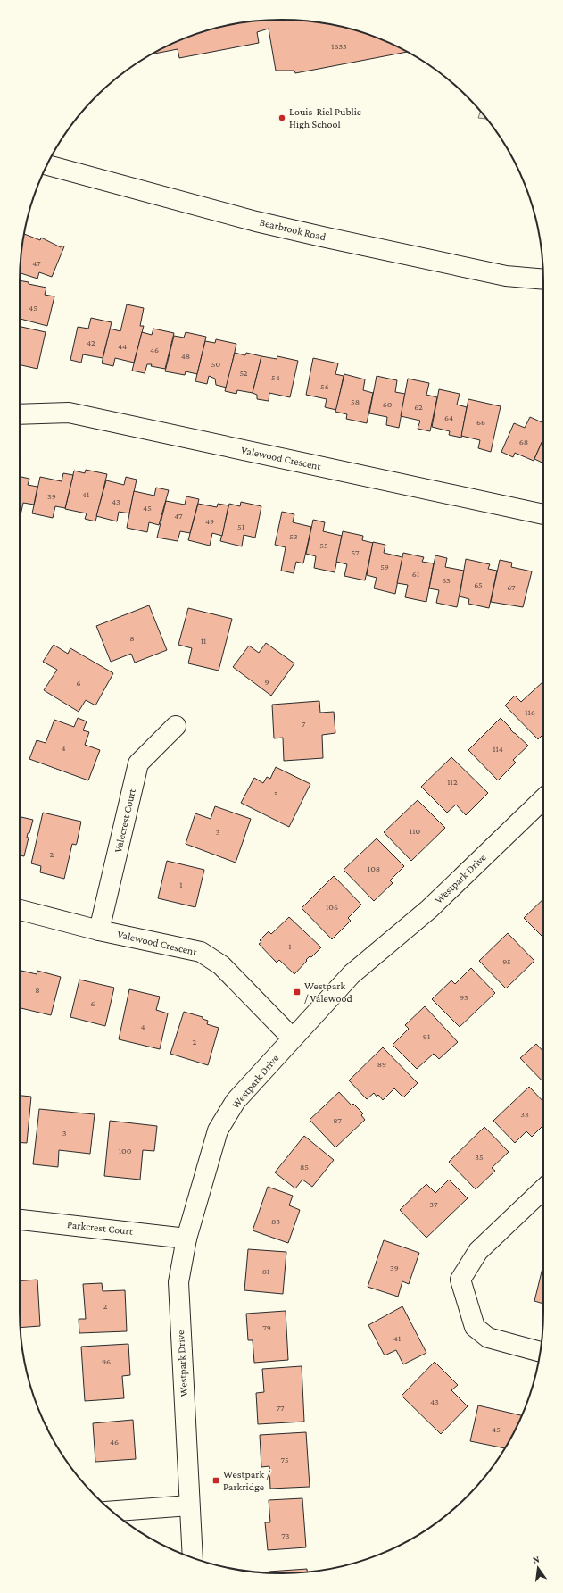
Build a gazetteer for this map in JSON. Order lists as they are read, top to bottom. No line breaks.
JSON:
{"streets":{"street":["Bearbrook Road","Valewood Crescent","Valecrest Court","Westpark Drive","Parkcrest Court"]},"crossings":[["Valewood Crescent","Valecrest Court"],["Valewood Crescent","Westpark Drive"],["Westpark Drive","Parkcrest Court"]],"places":{"other":["Louis-Riel Public High School"],"transit":["Westpark / Valewood","Westpark / Parkridge"]},"house_numbers":["1655","47","45","42","44","46","48","50","52","54","56","58","60","62","64","66","68","41","39","43","45","47","49","51","53","55","57","59","61","63","65","67","8","11","9","6","116","7","4","114","112","5","110","3","2","108","1","106","1","95","8","93","6","4","91","2","89","33","87","3","100","35","85","37","83","39","81","2","79","41","96","43","77","45","46","75","73"],"north":"top"}
